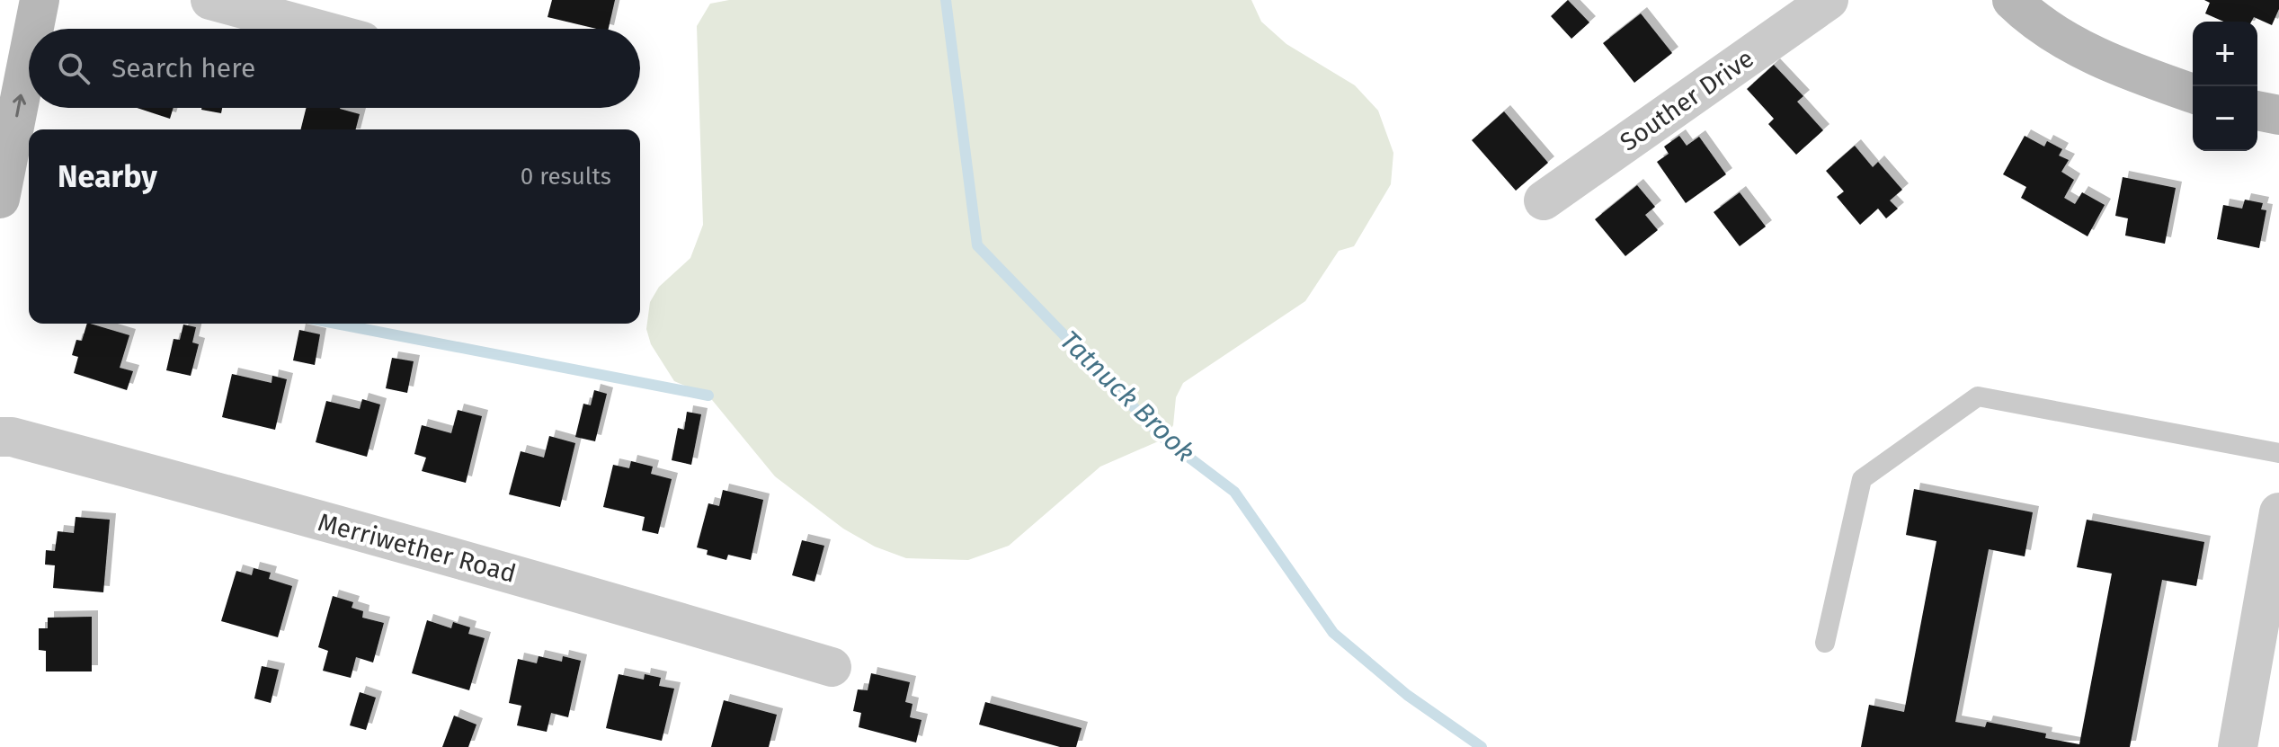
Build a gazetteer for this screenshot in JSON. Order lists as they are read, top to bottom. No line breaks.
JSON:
{"streets":{"street":["Souther Drive","Merriwether Road"]},"water":["Tatnuck Brook"],"page":{"map_buttons":["+","−"],"search":"Search here","heading":["Nearby","0 results"]}}
